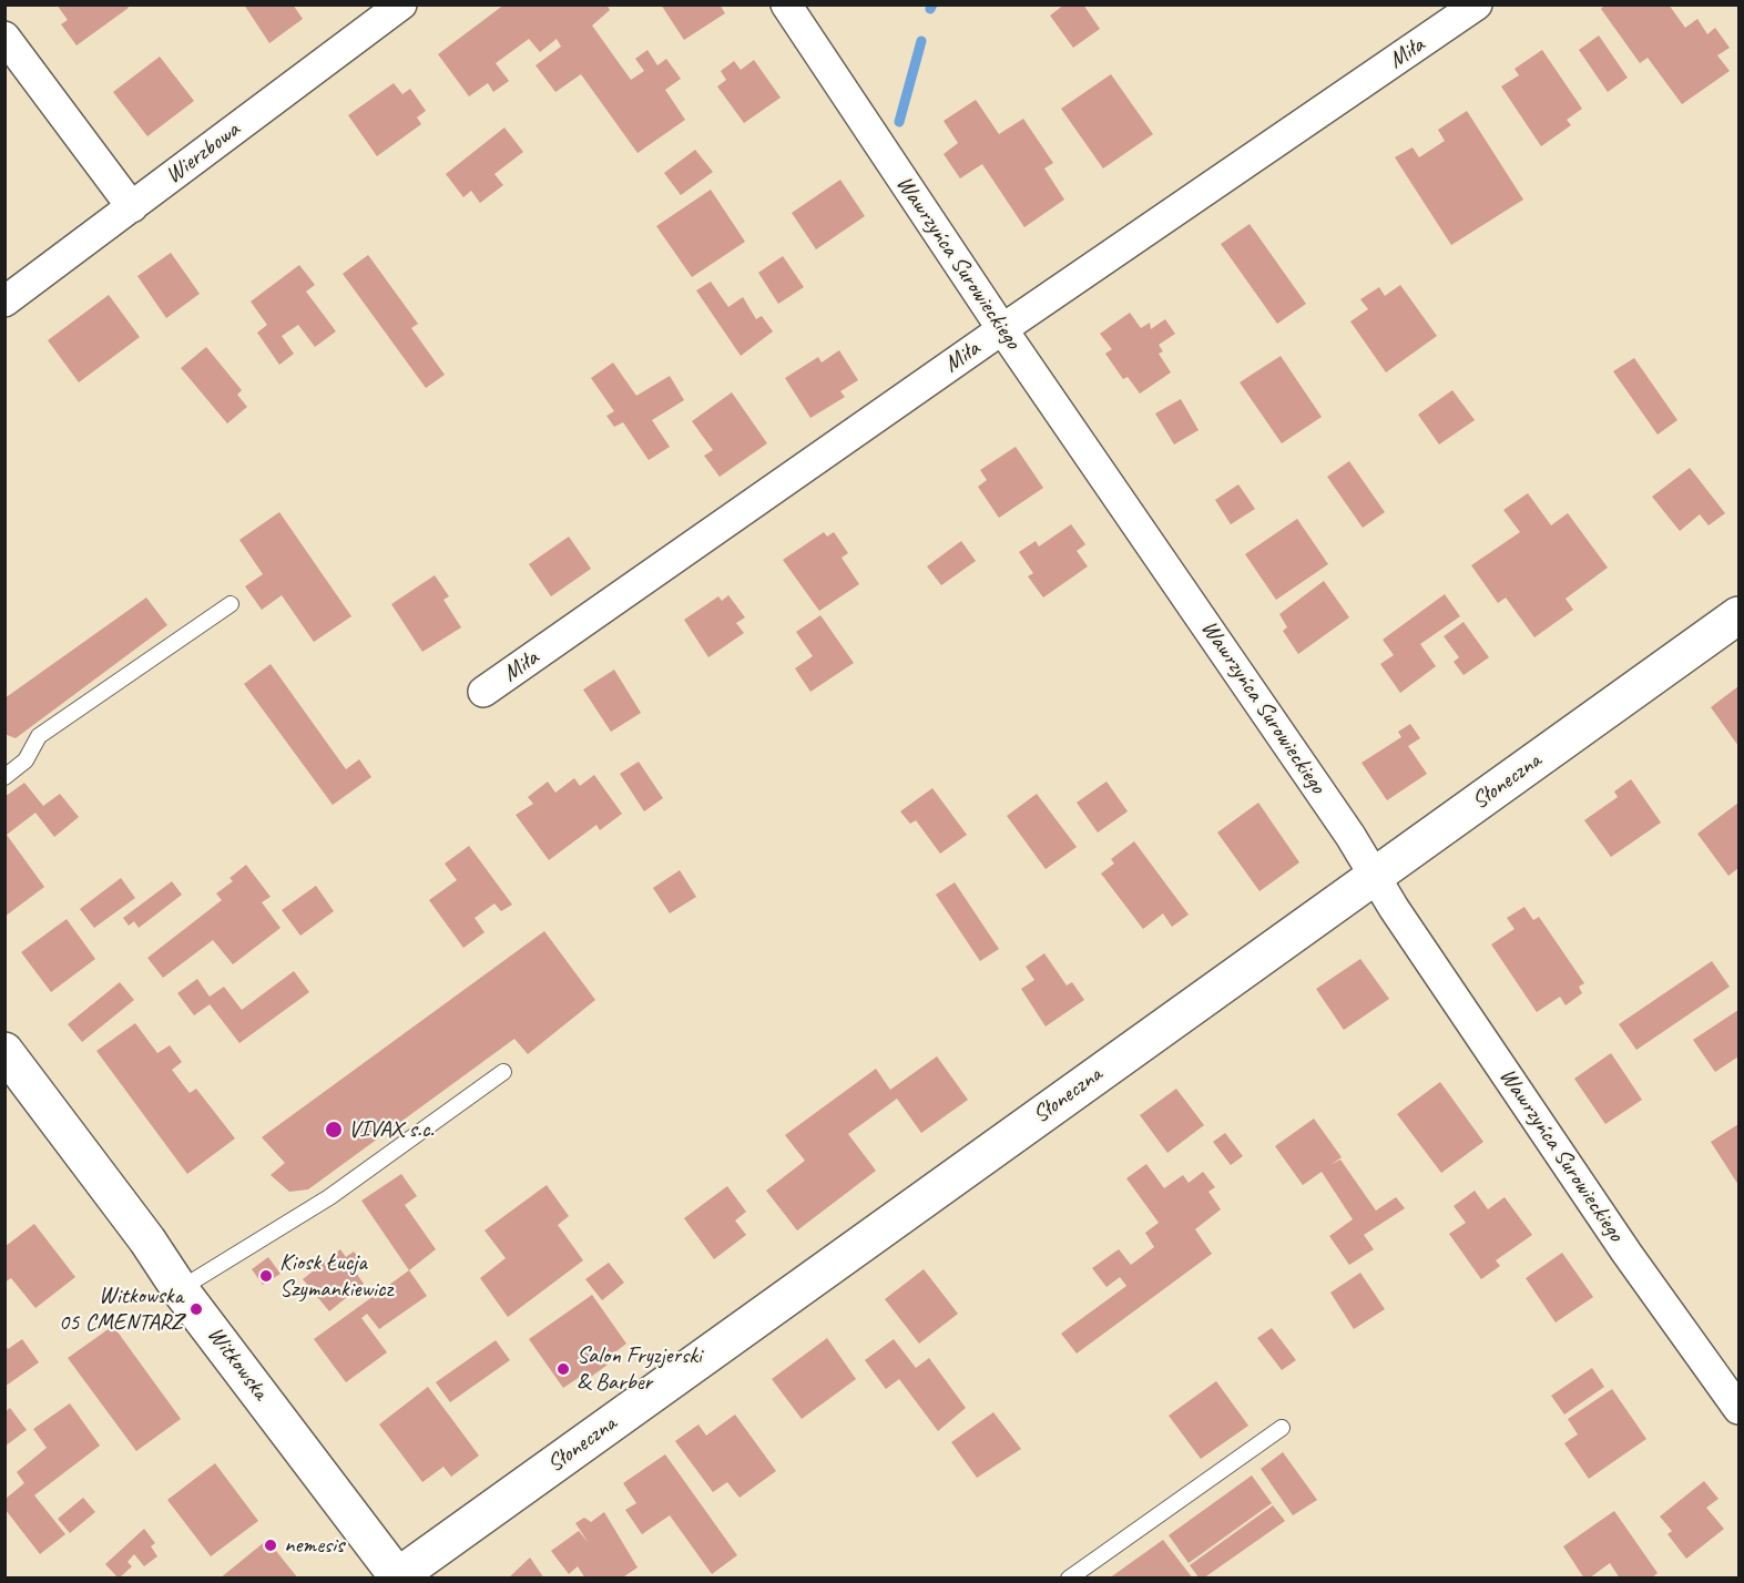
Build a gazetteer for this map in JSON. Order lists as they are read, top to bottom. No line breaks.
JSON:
{"streets":{"street":["Miła","Wierzbowa","Wawrzyńca Surowieckiego","Słoneczna","Witkowska"]},"crossings":[["Miła","Wawrzyńca Surowieckiego"],["Wawrzyńca Surowieckiego","Słoneczna"],["Słoneczna","Witkowska"]],"places":["VIVAX s.c.","Kiosk Łucja Szymankiewicz","Witkowska 05 CMENTARZ","Salon Fryzjerski & Barber","nemesis"]}
